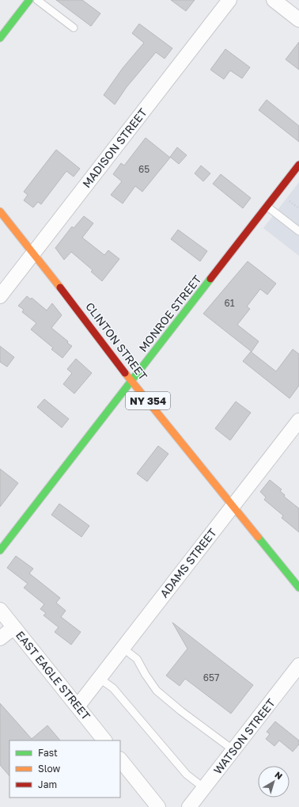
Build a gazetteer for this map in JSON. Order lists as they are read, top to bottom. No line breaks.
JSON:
{"streets":{"street":["MADISON STREET","MONROE STREET","CLINTON STREET","NY 354","ADAMS STREET","EAST EAGLE STREET","WATSON STREET"]},"crossings":[["MADISON STREET","CLINTON STREET"],["MONROE STREET","CLINTON STREET"],["CLINTON STREET","ADAMS STREET"],["ADAMS STREET","EAST EAGLE STREET"]],"house_numbers":["65","61","657"],"legend":["Fast","Slow","Jam"],"north":"top right"}
